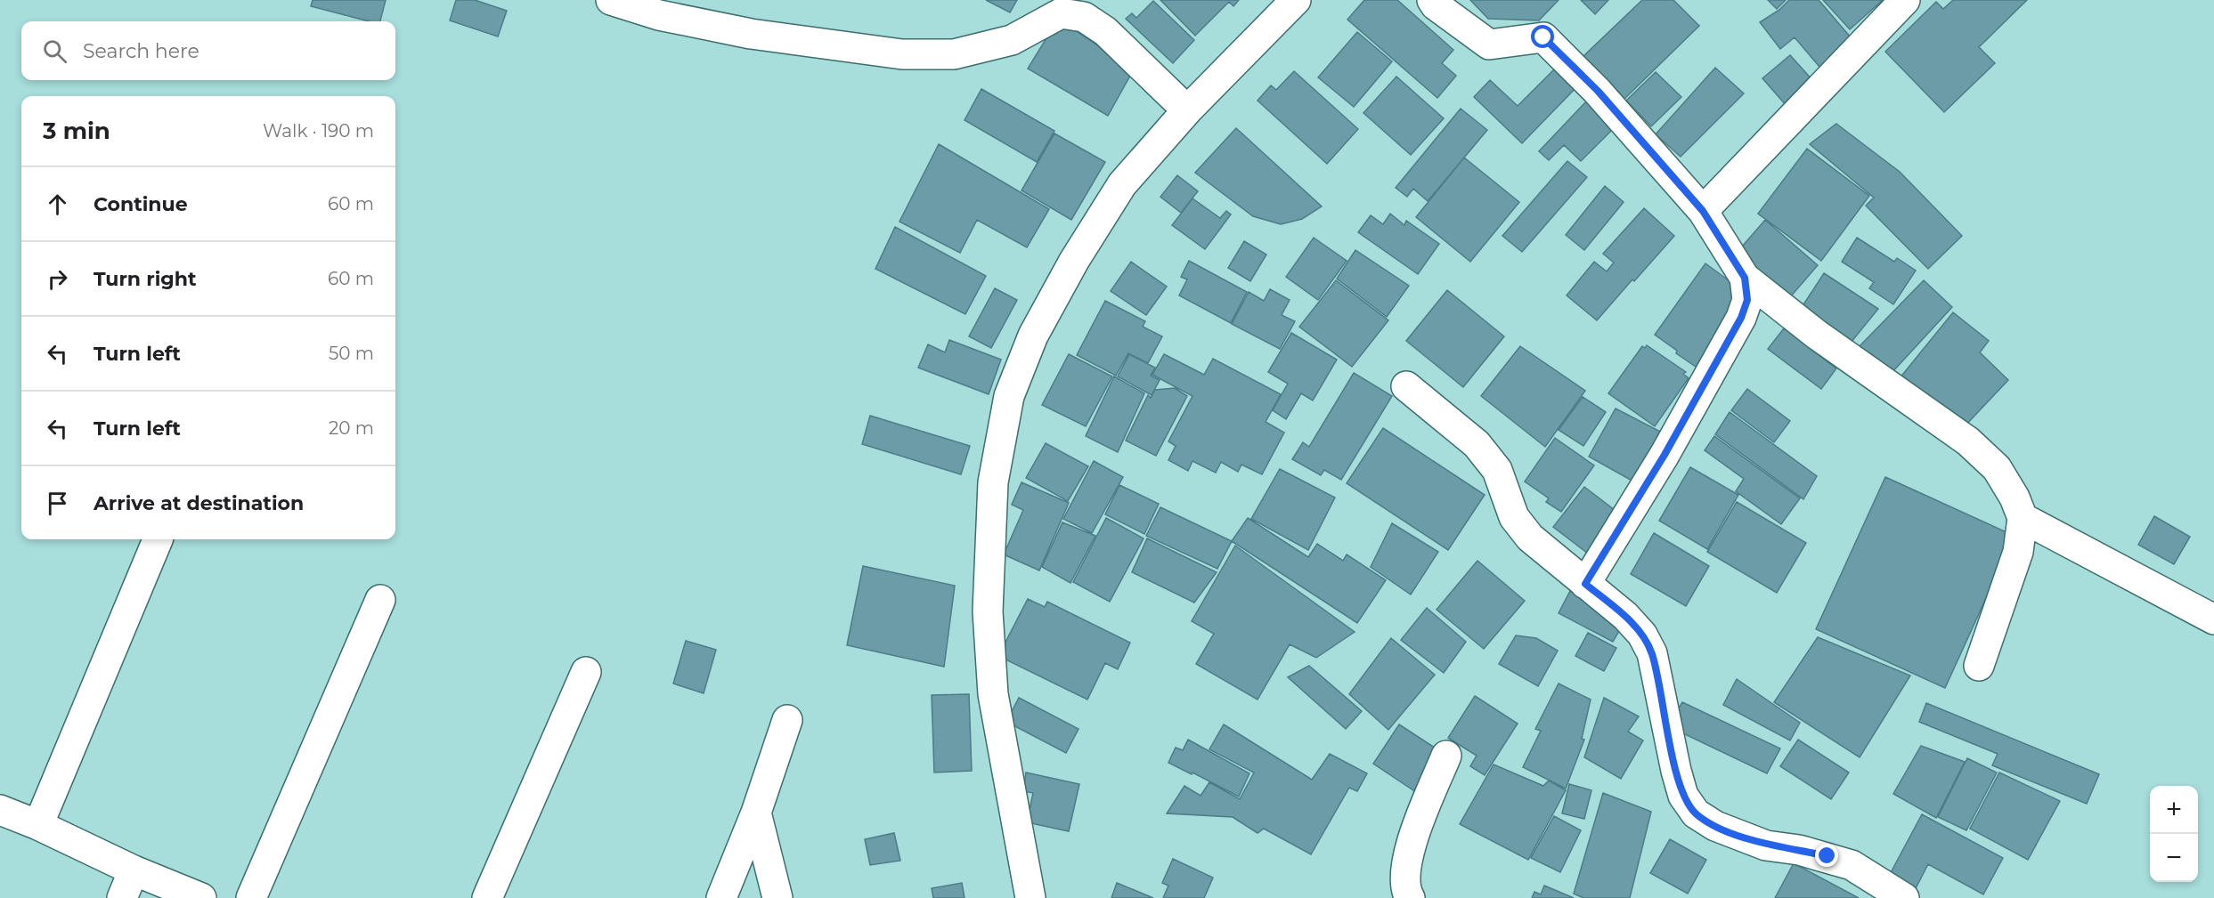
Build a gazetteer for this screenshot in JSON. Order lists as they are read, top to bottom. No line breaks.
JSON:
{"page":{"search":"Search here","heading":["3 min","Walk · 190 m"],"list":[["Continue","60 m"],["Turn right","60 m"],["Turn left","50 m"],["Turn left","20 m"],"Arrive at destination"],"map_buttons":["+","−"]}}
